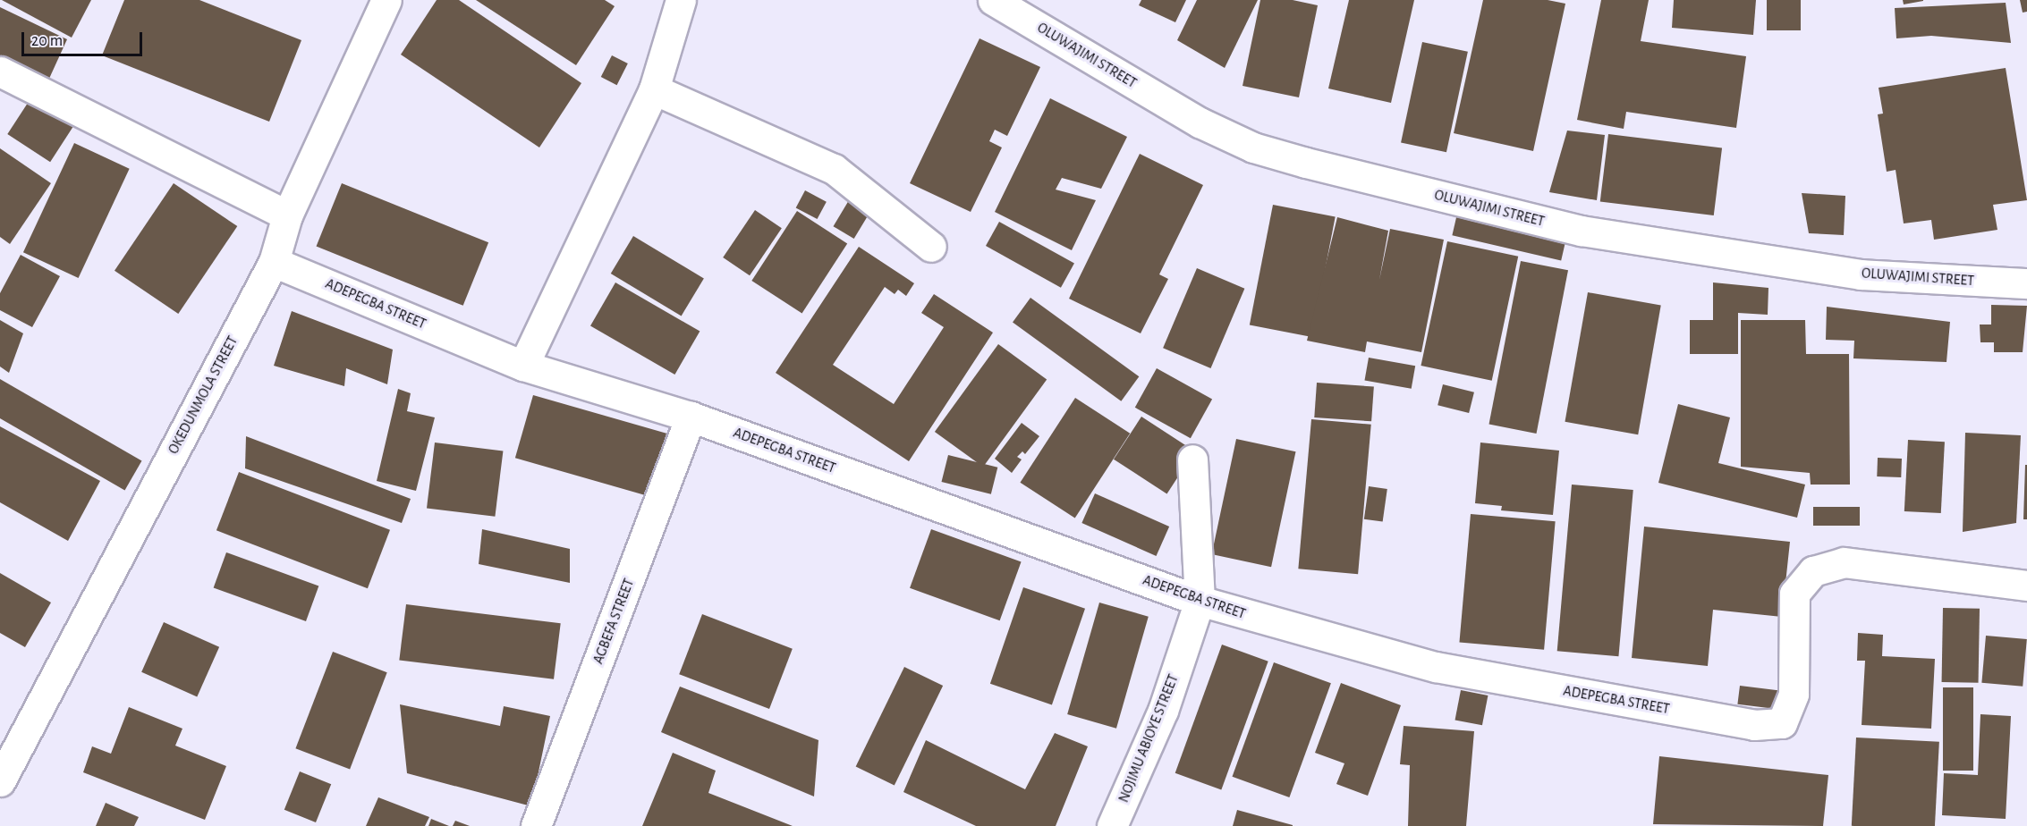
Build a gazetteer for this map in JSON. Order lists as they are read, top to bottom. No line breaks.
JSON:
{"streets":{"street":["OLUWAJIMI STREET","ADEPEGBA STREET","OKEDUNMOLA STREET","AGBEFA STREET","NOJIMU ABIOYE STREET"]},"crossings":[["ADEPEGBA STREET","OKEDUNMOLA STREET"],["ADEPEGBA STREET","AGBEFA STREET"],["ADEPEGBA STREET","NOJIMU ABIOYE STREET"]],"scale_bar":"20 m"}
